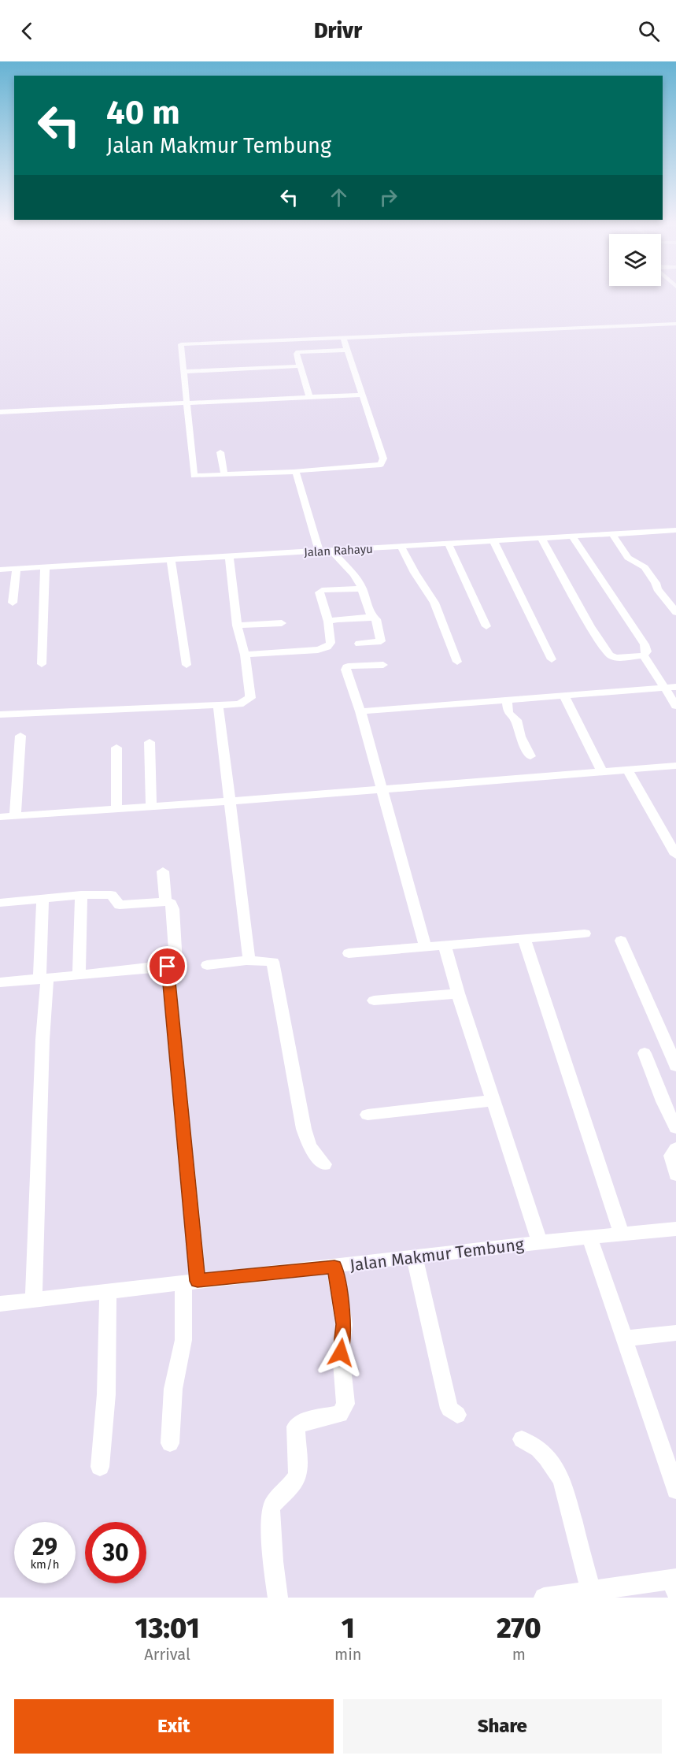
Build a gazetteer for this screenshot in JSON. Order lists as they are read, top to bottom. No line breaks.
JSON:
{"streets":{"street":["Jalan Rahayu","Jalan Makmur Tembung"]},"page":{"header":"Drivr","turn":["40 m","Jalan Makmur Tembung"],"speed":"29 km/h","limit":"30","eta":["13:01","Arrival","1","min","270","m"],"buttons":["Exit","Share"]}}
